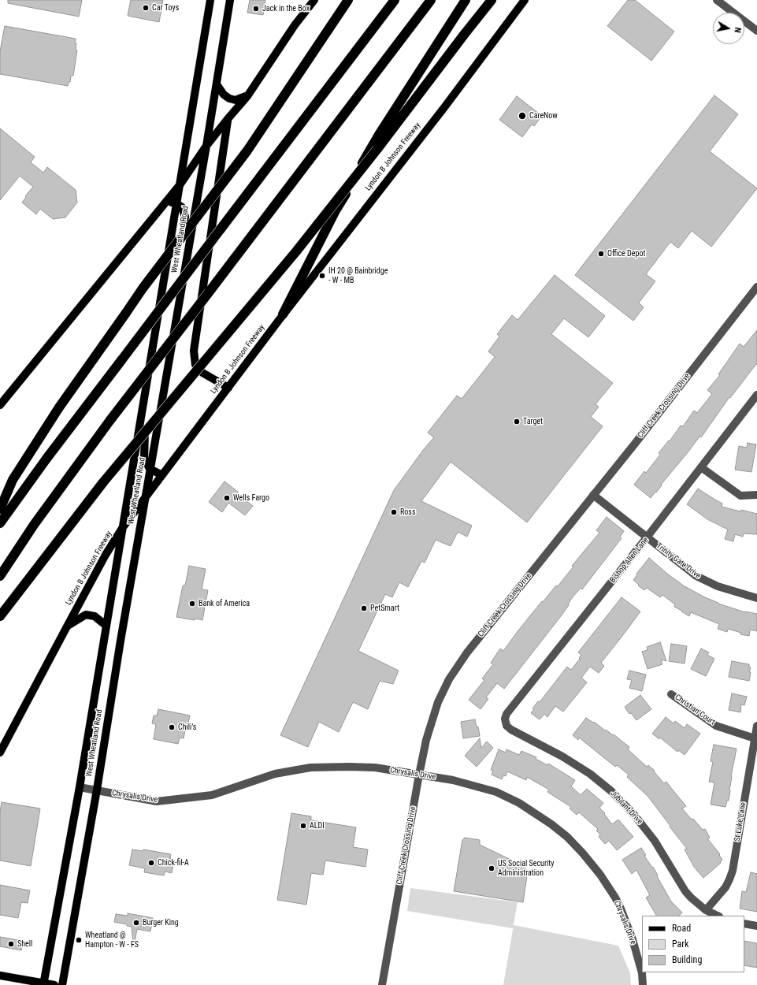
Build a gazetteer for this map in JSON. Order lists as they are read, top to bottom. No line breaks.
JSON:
{"streets":{"main road":["Lyndon B Johnson Freeway","West Wheatland Road"],"street":["Cliff Creek Crossing Drive","Bishop Allen Lane","Trinity Gate Drive","Christian Court","Chrysalis Drive","Jubilant Drive","St Luke Lane"]},"crossings":[["Lyndon B Johnson Freeway","West Wheatland Road"],["West Wheatland Road","Chrysalis Drive"],["Cliff Creek Crossing Drive","Trinity Gate Drive"],["Cliff Creek Crossing Drive","Chrysalis Drive"],["Bishop Allen Lane","Trinity Gate Drive"],["Bishop Allen Lane","Jubilant Drive"],["Christian Court","St Luke Lane"],["Jubilant Drive","St Luke Lane"]],"places":["Car Toys","Jack in the Box","CareNow","Office Depot","IH 20 @ Bainbridge - W - MB","Target","Wells Fargo","Ross","Bank of America","PetSmart","Chili's","ALDI","Chick-fil-A","US Social Security Administration","Burger King","Wheatland @ Hampton - W - FS","Shell"],"legend":["Road","Park","Building"],"north":"right"}
